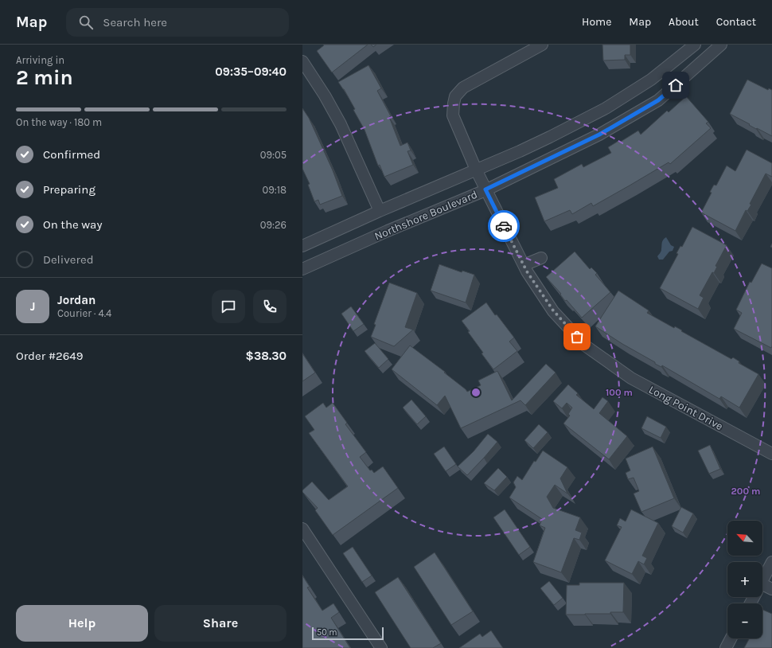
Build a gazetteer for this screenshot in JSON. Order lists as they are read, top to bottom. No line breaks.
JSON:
{"streets":{"street":["Northshore Boulevard","Long Point Drive"]},"crossings":[["Northshore Boulevard","Long Point Drive"]],"scale_bar":"50 m","north":"top left","page":{"header":"Map","search":"Search here","nav":["Home","Map","About","Contact"],"heading":["2 min","Arriving in","09:35–09:40"],"panel":["Jordan","Courier · 4.4","Order #2649","$38.30"],"bar":"On the way · 180 m","list":[["Confirmed","09:05"],["Preparing","09:18"],["On the way","09:26"],"Delivered"],"round":"J","map_buttons":["+","−"],"buttons":["Help","Share"],"scale":"50 m"},"rings":["100 m","200 m"]}
